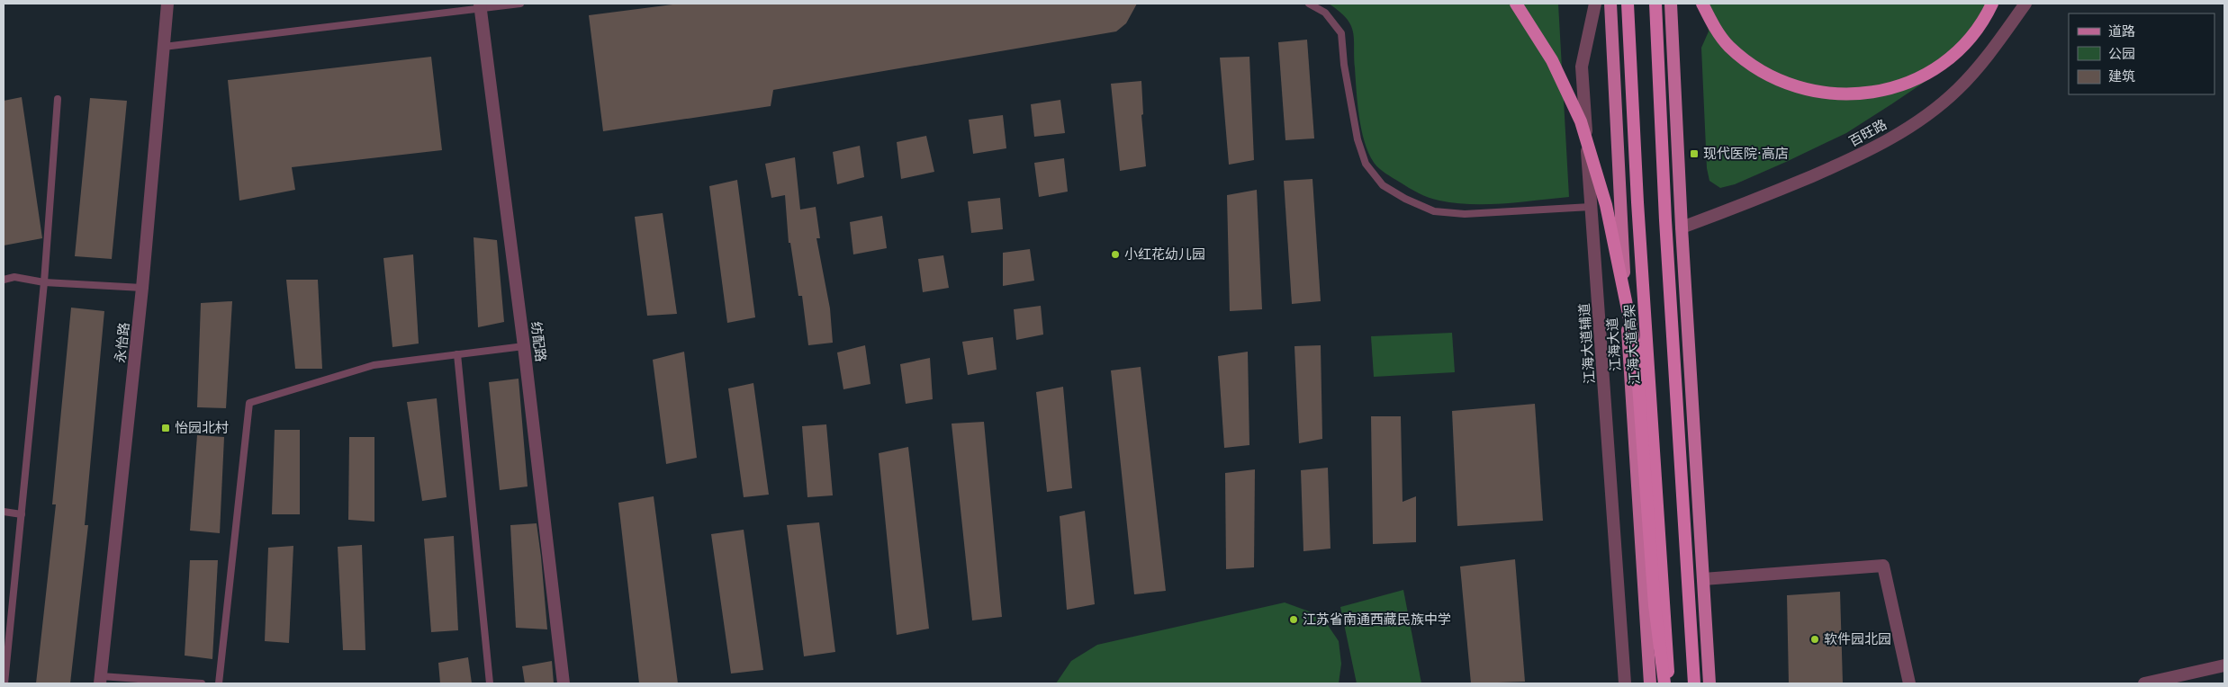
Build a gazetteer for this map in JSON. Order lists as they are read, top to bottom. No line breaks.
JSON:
{"streets":{"highway":["江海大道高架"],"main road":["江海大道"],"street":["百旺路","纺配路","永怡路","江海大道辅道"]},"places":{"transit":["现代医院·高店","怡园北村"],"other":["小红花幼儿园","江苏省南通西藏民族中学","软件园北园"]},"legend":["道路","公园","建筑"]}
